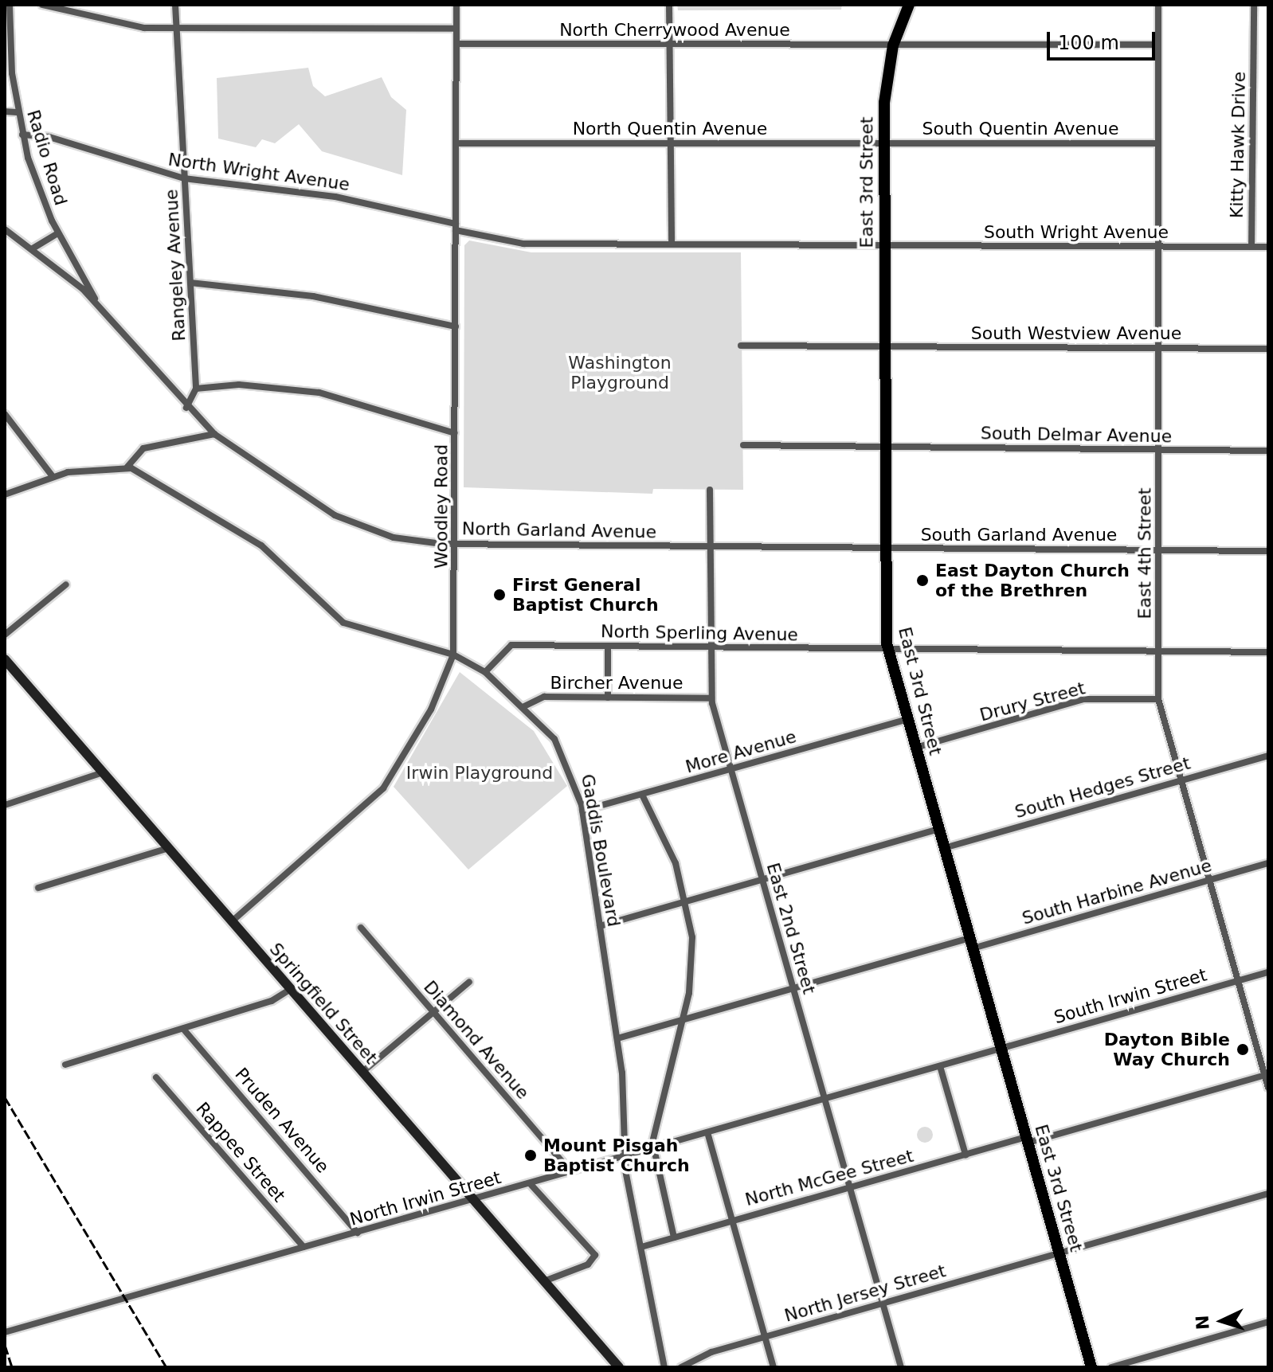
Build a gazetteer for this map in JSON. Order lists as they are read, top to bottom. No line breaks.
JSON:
{"streets":{"main road":["East 3rd Street","Springfield Street"],"street":["North Cherrywood Avenue","North Quentin Avenue","South Quentin Avenue","Kitty Hawk Drive","Radio Road","North Wright Avenue","South Wright Avenue","Rangeley Avenue","South Westview Avenue","South Delmar Avenue","Woodley Road","North Garland Avenue","South Garland Avenue","East 4th Street","North Sperling Avenue","Bircher Avenue","Drury Street","More Avenue","South Hedges Street","Gaddis Boulevard","South Harbine Avenue","East 2nd Street","South Irwin Street","Diamond Avenue","Pruden Avenue","Rappee Street","North McGee Street","North Irwin Street","North Jersey Street"]},"crossings":[["North Cherrywood Avenue","East 3rd Street"],["North Cherrywood Avenue","Woodley Road"],["North Cherrywood Avenue","East 4th Street"],["North Quentin Avenue","South Quentin Avenue"],["North Quentin Avenue","East 3rd Street"],["North Quentin Avenue","Woodley Road"],["South Quentin Avenue","East 3rd Street"],["South Quentin Avenue","East 4th Street"],["Kitty Hawk Drive","South Wright Avenue"],["Radio Road","North Wright Avenue"],["Radio Road","North Garland Avenue"],["North Wright Avenue","East 3rd Street"],["North Wright Avenue","South Wright Avenue"],["North Wright Avenue","Rangeley Avenue"],["North Wright Avenue","Woodley Road"],["East 3rd Street","South Wright Avenue"],["East 3rd Street","South Westview Avenue"],["East 3rd Street","South Delmar Avenue"],["East 3rd Street","North Garland Avenue"],["East 3rd Street","South Garland Avenue"],["East 3rd Street","North Sperling Avenue"],["East 3rd Street","Drury Street"],["East 3rd Street","More Avenue"],["East 3rd Street","South Hedges Street"],["East 3rd Street","South Harbine Avenue"],["East 3rd Street","South Irwin Street"],["East 3rd Street","North McGee Street"],["East 3rd Street","North Irwin Street"],["East 3rd Street","North Jersey Street"],["South Wright Avenue","East 4th Street"],["Rangeley Avenue","North Garland Avenue"],["South Westview Avenue","East 4th Street"],["South Delmar Avenue","East 4th Street"],["Woodley Road","North Garland Avenue"],["Woodley Road","Gaddis Boulevard"],["Woodley Road","Springfield Street"],["North Garland Avenue","South Garland Avenue"],["North Garland Avenue","East 2nd Street"],["South Garland Avenue","East 4th Street"],["East 4th Street","North Sperling Avenue"],["East 4th Street","Drury Street"],["East 4th Street","South Hedges Street"],["East 4th Street","South Harbine Avenue"],["East 4th Street","South Irwin Street"],["East 4th Street","North McGee Street"],["North Sperling Avenue","Gaddis Boulevard"],["North Sperling Avenue","East 2nd Street"],["Bircher Avenue","Gaddis Boulevard"],["Bircher Avenue","East 2nd Street"],["More Avenue","Gaddis Boulevard"],["More Avenue","East 2nd Street"],["Gaddis Boulevard","South Harbine Avenue"],["Gaddis Boulevard","North McGee Street"],["Gaddis Boulevard","North Irwin Street"],["South Harbine Avenue","East 2nd Street"],["East 2nd Street","North McGee Street"],["East 2nd Street","North Irwin Street"],["East 2nd Street","North Jersey Street"],["South Irwin Street","North Irwin Street"],["Springfield Street","North Irwin Street"],["Diamond Avenue","North Irwin Street"],["Pruden Avenue","North Irwin Street"],["Rappee Street","North Irwin Street"]],"parks":["Washington Playground","Irwin Playground"],"places":["East Dayton Church of the Brethren","First General Baptist Church","Dayton Bible Way Church","Mount Pisgah Baptist Church"],"scale_bar":"100 m","north":"left"}
